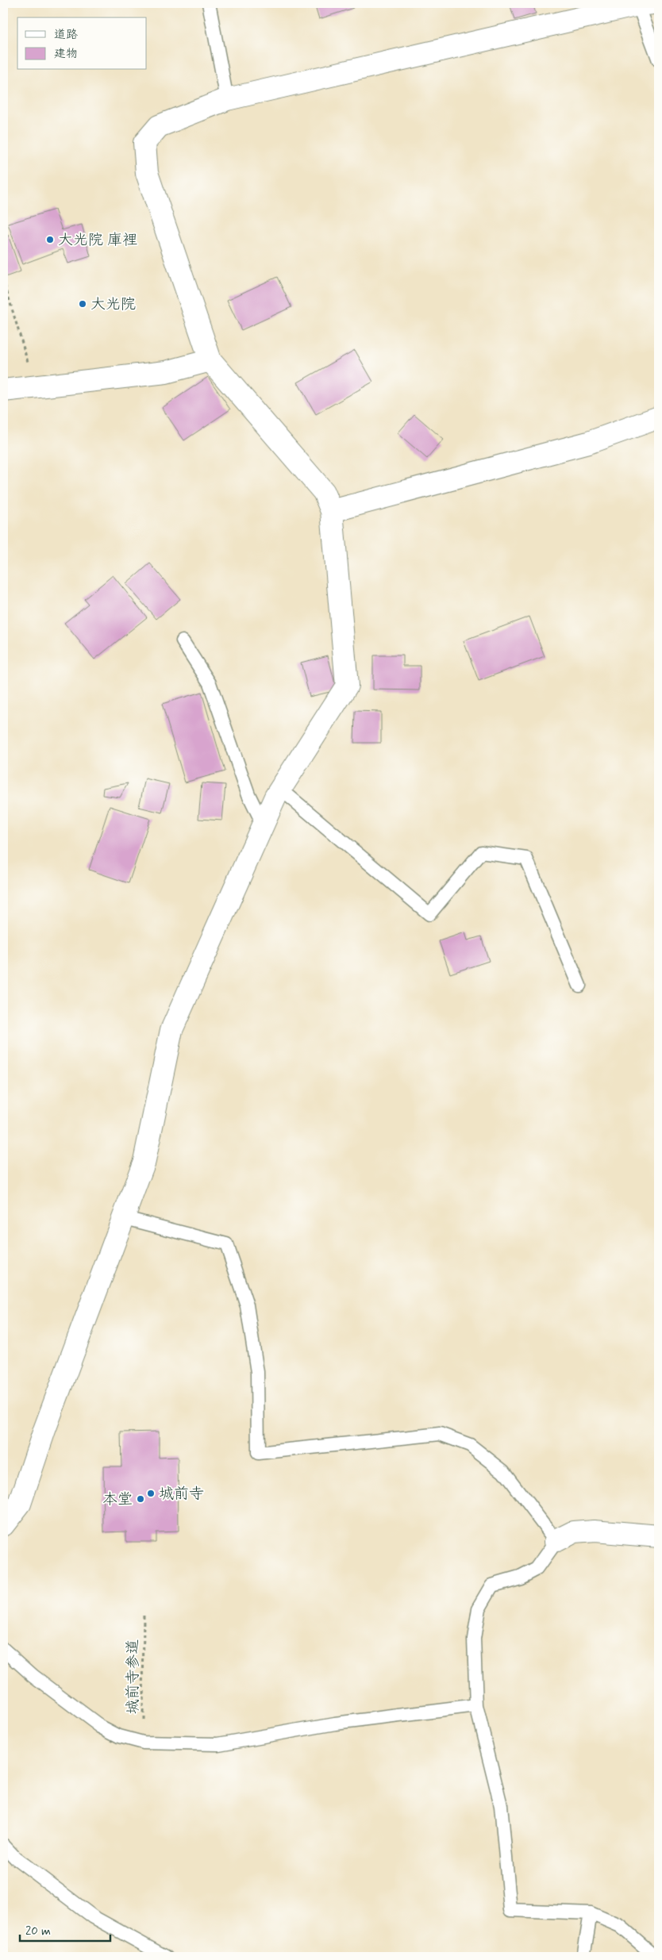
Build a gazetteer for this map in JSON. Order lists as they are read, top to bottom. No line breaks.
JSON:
{"streets":{"path":["城前寺参道"]},"places":["大光院 庫裡","大光院","城前寺","本堂"],"legend":["道路","建物"],"scale_bar":"20 m"}
